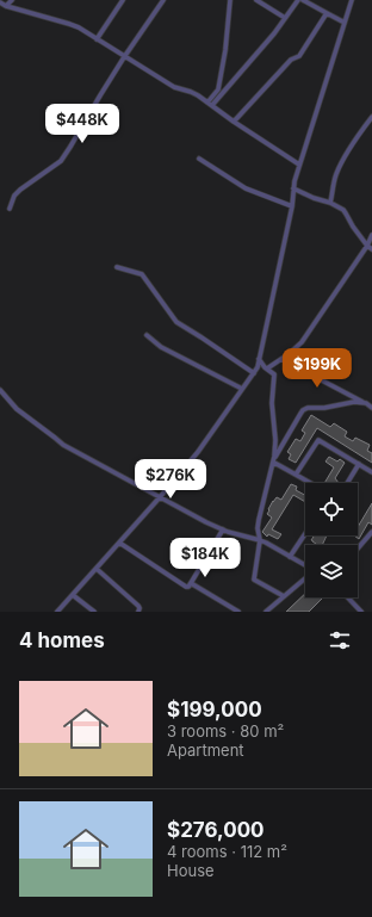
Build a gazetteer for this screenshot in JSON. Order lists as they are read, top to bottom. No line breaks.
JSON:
{"page":{"price":["$448K","$199K","$276K","$184K"],"heading":"4 homes","list":[{"name":"$199,000","note":"3 rooms · 80 m² · Apartment"},{"name":"$276,000","note":"4 rooms · 112 m² · House"}]}}
